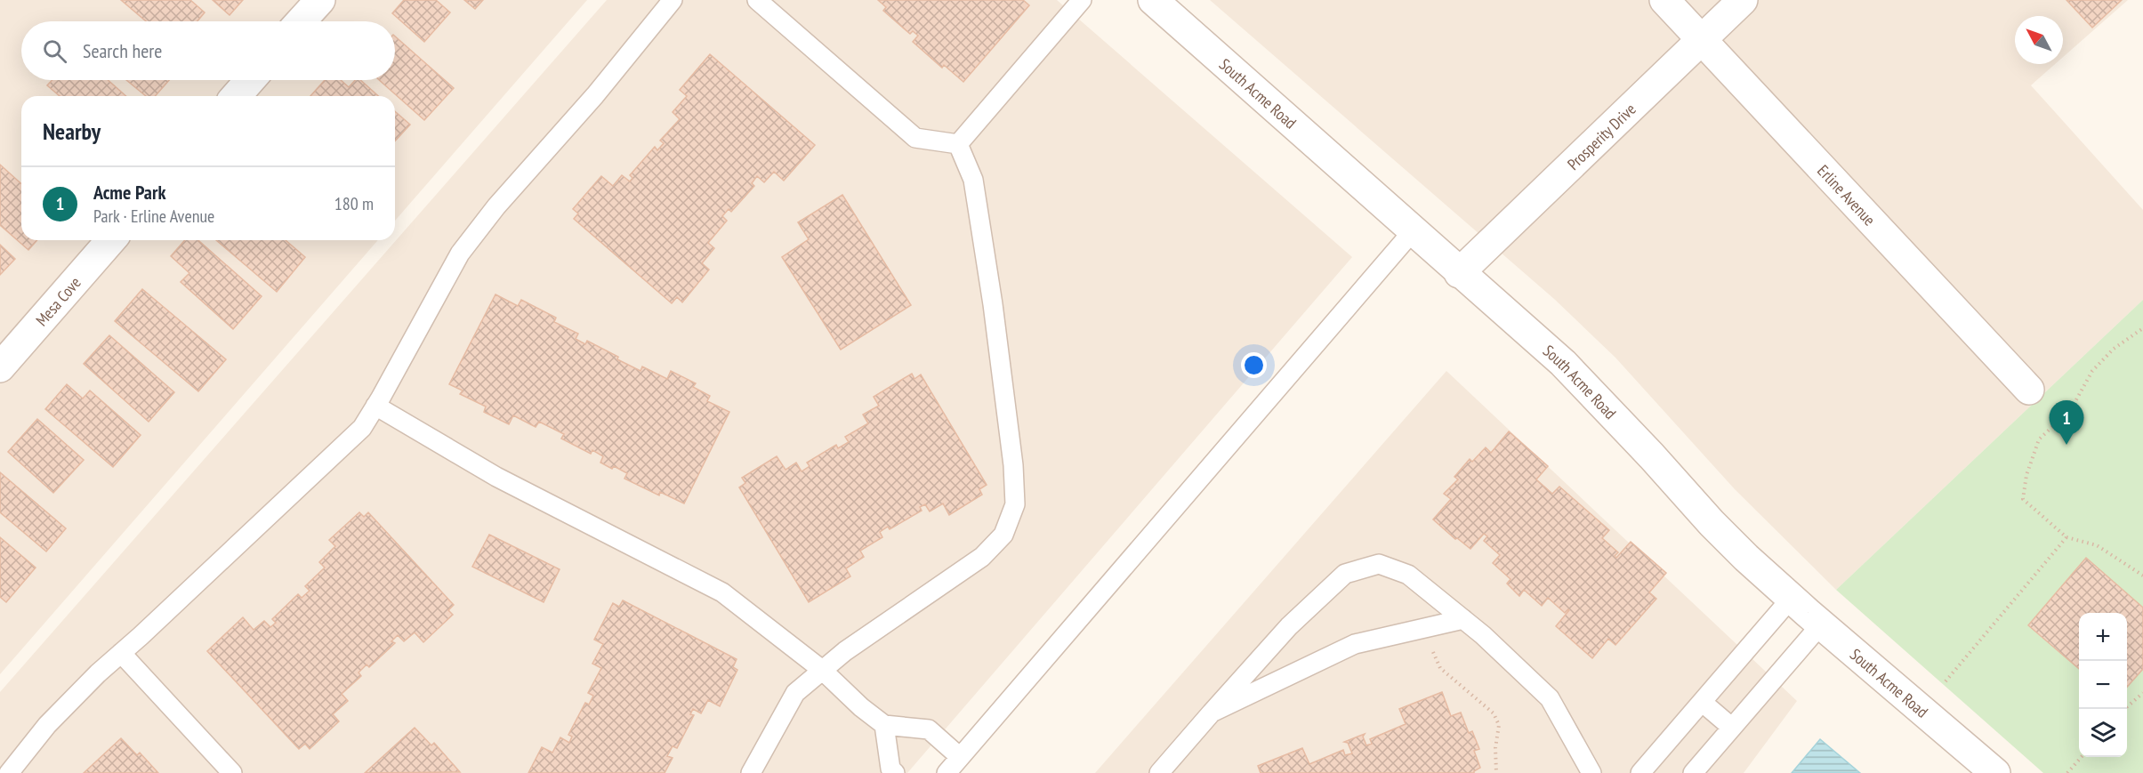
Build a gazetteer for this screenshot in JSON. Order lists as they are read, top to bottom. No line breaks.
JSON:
{"streets":{"street":["South Acme Road","Prosperity Drive","Erline Avenue","Mesa Cove"]},"crossings":[["South Acme Road","Prosperity Drive"],["Prosperity Drive","Erline Avenue"]],"north":"top left","page":{"search":"Search here","heading":"Nearby","list":[{"mark":"1","name":"Acme Park","note":"Park · Erline Avenue","value":"180 m"}],"pins":"1","map_buttons":["+","−"]}}
